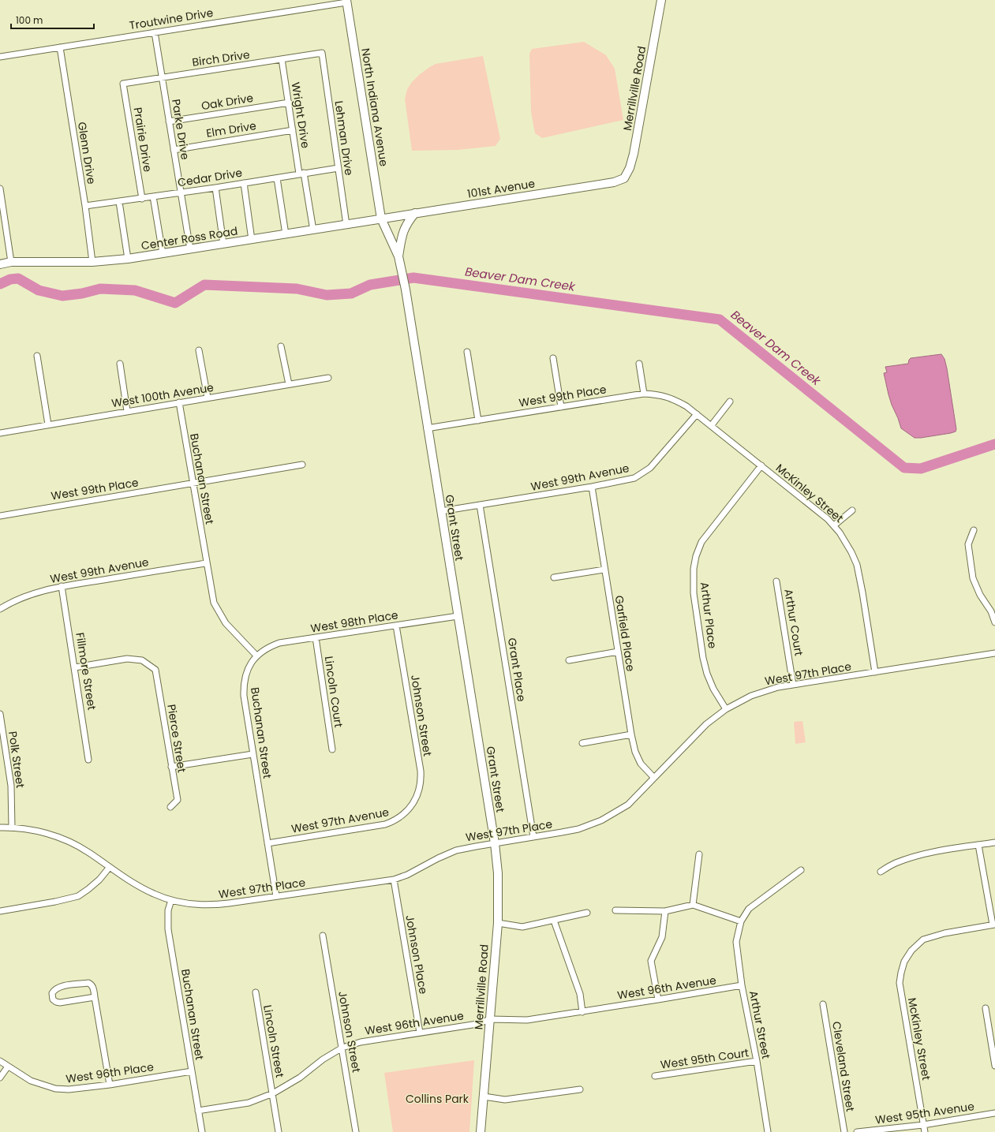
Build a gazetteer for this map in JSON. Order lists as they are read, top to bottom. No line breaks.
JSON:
{"streets":{"street":["Troutwine Drive","Birch Drive","Merrillville Road","Oak Drive","North Indiana Avenue","Wright Drive","Parke Drive","Elm Drive","Lehman Drive","Prairie Drive","Glenn Drive","Cedar Drive","101st Avenue","Center Ross Road","West 100th Avenue","West 99th Place","West 99th Avenue","Buchanan Street","McKinley Street","Grant Street","Arthur Place","West 98th Place","Arthur Court","Garfield Place","Grant Place","Fillmore Street","West 97th Place","Lincoln Court","Johnson Street","Pierce Street","Polk Street","West 97th Avenue","Johnson Place","West 96th Avenue","Arthur Street","Lincoln Street","West 95th Court","Cleveland Street","West 96th Place","West 95th Avenue"]},"crossings":[["Troutwine Drive","North Indiana Avenue"],["Troutwine Drive","Parke Drive"],["Troutwine Drive","Glenn Drive"],["Birch Drive","Wright Drive"],["Birch Drive","Parke Drive"],["Birch Drive","Lehman Drive"],["Birch Drive","Prairie Drive"],["Merrillville Road","101st Avenue"],["Merrillville Road","Grant Street"],["Merrillville Road","West 97th Place"],["Merrillville Road","West 96th Avenue"],["Oak Drive","Wright Drive"],["Oak Drive","Parke Drive"],["North Indiana Avenue","101st Avenue"],["North Indiana Avenue","Center Ross Road"],["North Indiana Avenue","Grant Street"],["Wright Drive","Elm Drive"],["Wright Drive","Cedar Drive"],["Wright Drive","Center Ross Road"],["Parke Drive","Elm Drive"],["Parke Drive","Cedar Drive"],["Parke Drive","Center Ross Road"],["Lehman Drive","Cedar Drive"],["Lehman Drive","Center Ross Road"],["Prairie Drive","Cedar Drive"],["Glenn Drive","Cedar Drive"],["Glenn Drive","Center Ross Road"],["101st Avenue","Center Ross Road"],["101st Avenue","Grant Street"],["Center Ross Road","Grant Street"],["West 100th Avenue","Buchanan Street"],["West 99th Place","West 99th Avenue"],["West 99th Place","Buchanan Street"],["West 99th Place","McKinley Street"],["West 99th Place","Grant Street"],["West 99th Avenue","Buchanan Street"],["West 99th Avenue","McKinley Street"],["West 99th Avenue","Grant Street"],["West 99th Avenue","Garfield Place"],["West 99th Avenue","Grant Place"],["West 99th Avenue","Fillmore Street"],["Buchanan Street","West 98th Place"],["Buchanan Street","West 97th Place"],["Buchanan Street","West 97th Avenue"],["Buchanan Street","West 96th Avenue"],["Buchanan Street","West 96th Place"],["McKinley Street","Arthur Place"],["McKinley Street","West 97th Place"],["McKinley Street","West 95th Avenue"],["Grant Street","West 98th Place"],["Grant Street","West 97th Place"],["Arthur Place","West 97th Place"],["West 98th Place","Lincoln Court"],["West 98th Place","Johnson Street"],["Arthur Court","West 97th Place"],["Garfield Place","West 97th Place"],["Grant Place","West 97th Place"],["Fillmore Street","Pierce Street"],["West 97th Place","Polk Street"],["West 97th Place","Johnson Place"],["Johnson Street","West 97th Avenue"],["Johnson Street","West 96th Avenue"],["Johnson Place","West 96th Avenue"],["West 96th Avenue","Arthur Street"],["West 96th Avenue","Lincoln Street"],["Arthur Street","West 95th Court"]],"water":["Beaver Dam Creek"],"parks":["Collins Park"],"scale_bar":"100 m"}
